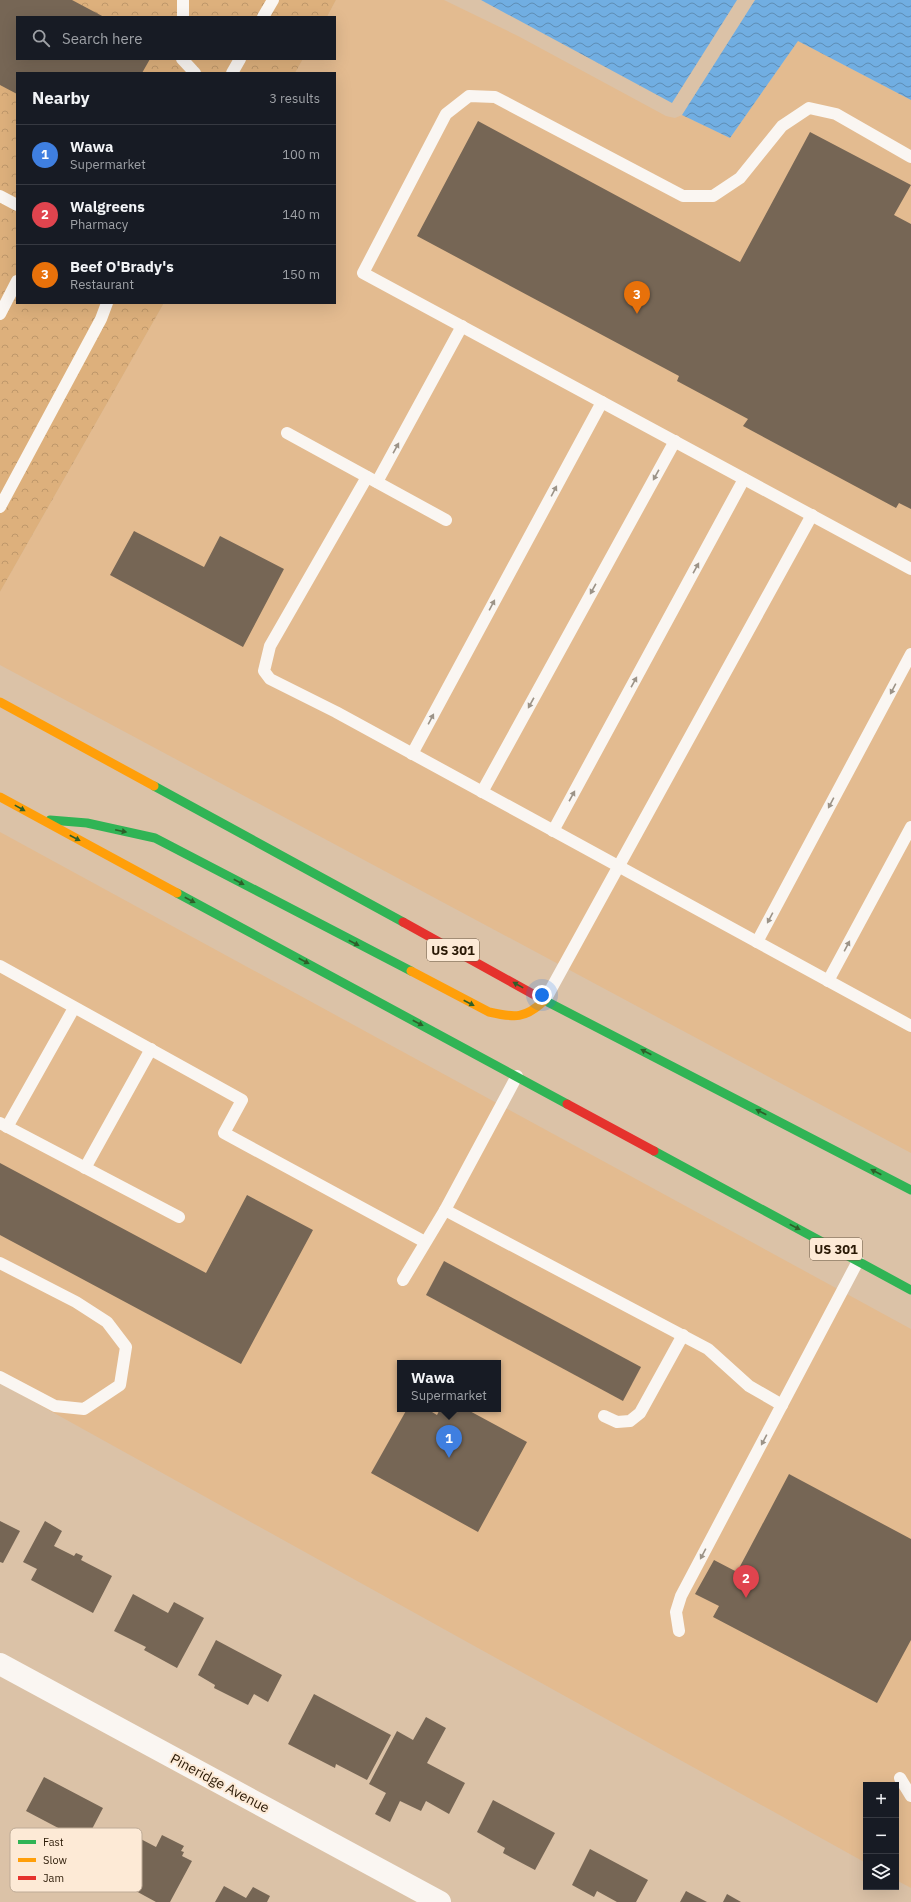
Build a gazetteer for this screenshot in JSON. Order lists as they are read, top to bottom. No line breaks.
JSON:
{"streets":{"main road":["US 301"],"street":["Pineridge Avenue"]},"legend":["Fast","Slow","Jam"],"page":{"search":"Search here","heading":["Nearby","3 results"],"list":[{"mark":"1","name":"Wawa","note":"Supermarket","value":"100 m"},{"mark":"2","name":"Walgreens","note":"Pharmacy","value":"140 m"},{"mark":"3","name":"Beef O'Brady's","note":"Restaurant","value":"150 m"}],"pins":["3","1","2"],"popup":["Wawa","Supermarket"],"map_buttons":["+","−"]}}
